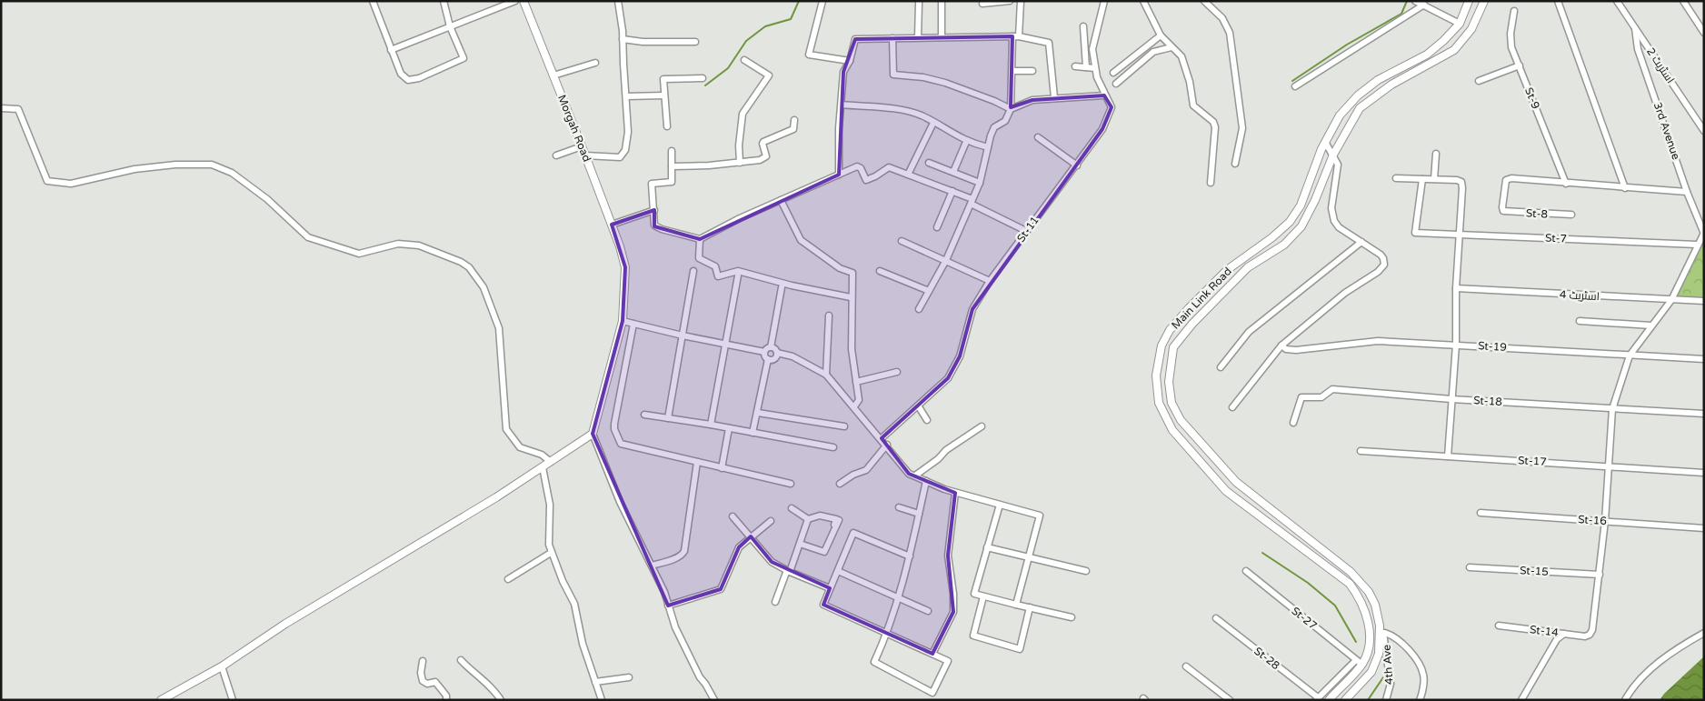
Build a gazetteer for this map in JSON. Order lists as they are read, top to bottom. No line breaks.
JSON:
{"streets":{"street":["اسٹریٹ 2","St-9","Morgah Road","3rd Avenue","St-8","St-11","St-7","اسٹریٹ 4","Main Link Road","St-19","St-18","St-17","St-16","St-15","St-27","St-14","St-28","4th Ave"]},"crossings":[["اسٹریٹ 2","3rd Avenue"],["St-9","St-8"],["Main Link Road","St-27"],["Main Link Road","4th Ave"],["St-15","St-14"]]}
